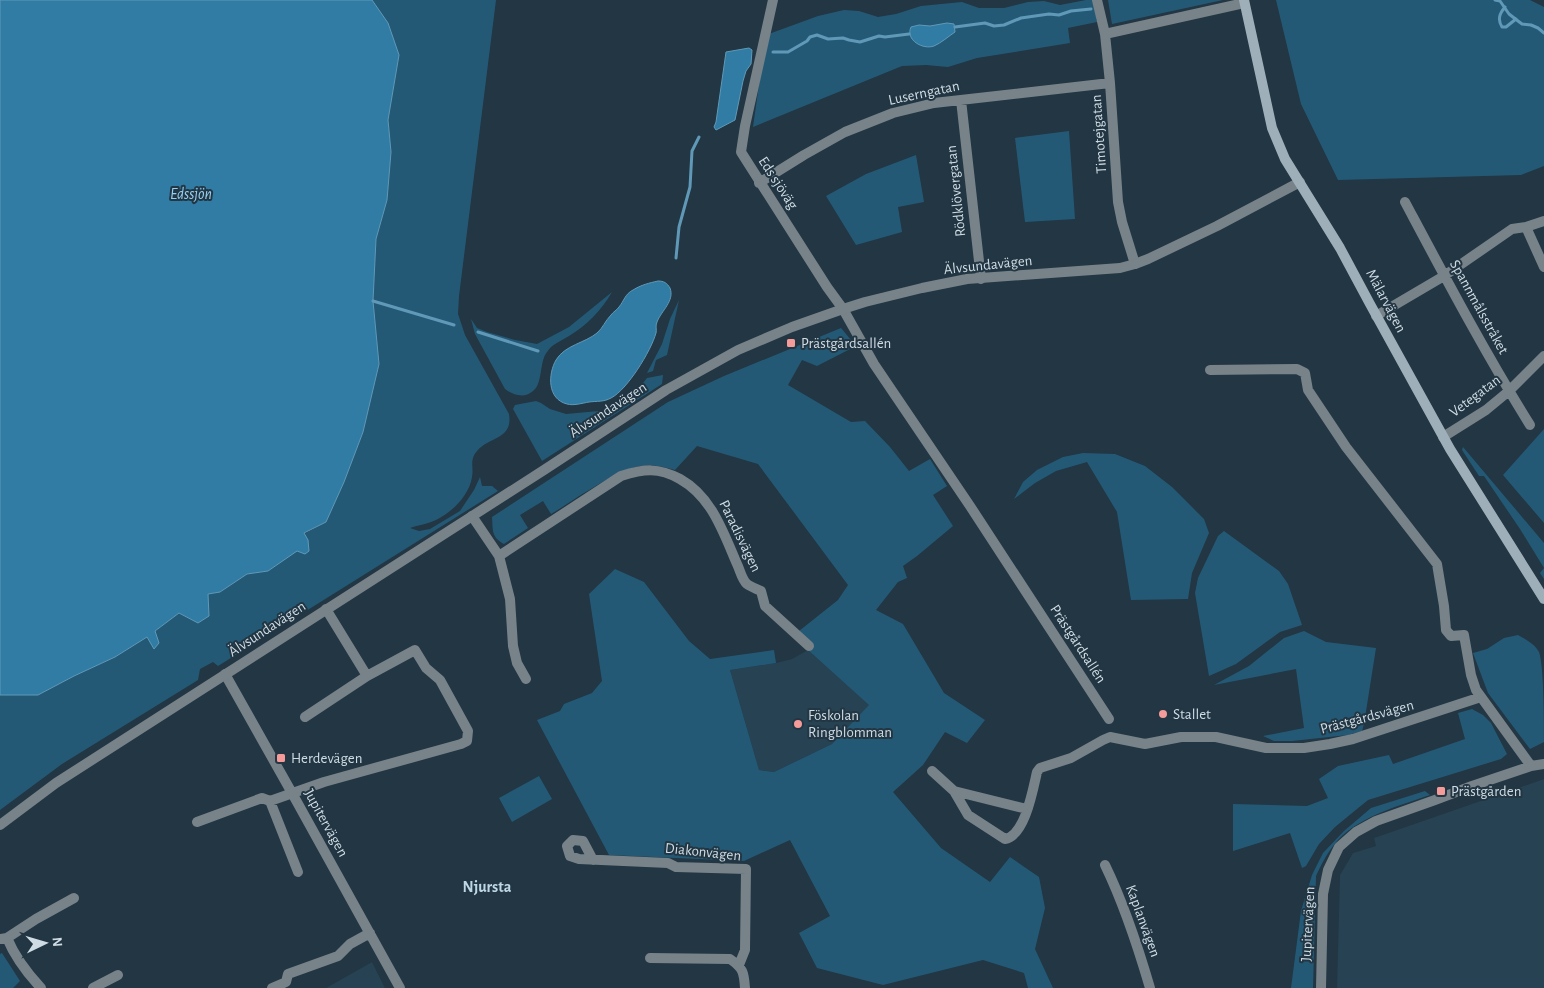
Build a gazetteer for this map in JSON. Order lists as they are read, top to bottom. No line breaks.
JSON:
{"streets":{"main road":["Mälarvägen"],"street":["Luserngatan","Timotejgatan","Eds sjöväg","Rödklövergatan","Älvsundavägen","Spannmålsstråket","Vetegatan","Paradisvägen","Prästgårdsallén","Prästgårdsvägen","Jupitervägen","Diakonvägen","Kaplanvägen"]},"crossings":[["Luserngatan","Timotejgatan"],["Luserngatan","Eds sjöväg"],["Luserngatan","Rödklövergatan"],["Timotejgatan","Älvsundavägen"],["Eds sjöväg","Älvsundavägen"],["Eds sjöväg","Prästgårdsallén"],["Rödklövergatan","Älvsundavägen"],["Älvsundavägen","Mälarvägen"],["Älvsundavägen","Prästgårdsallén"],["Älvsundavägen","Jupitervägen"],["Mälarvägen","Vetegatan"],["Spannmålsstråket","Vetegatan"]],"districts":["Njursta"],"water":["Edssjön"],"places":{"transit":["Prästgårdsallén","Herdevägen","Prästgården"],"other":["Stallet","Föskolan Ringblomman"]},"north":"right"}
